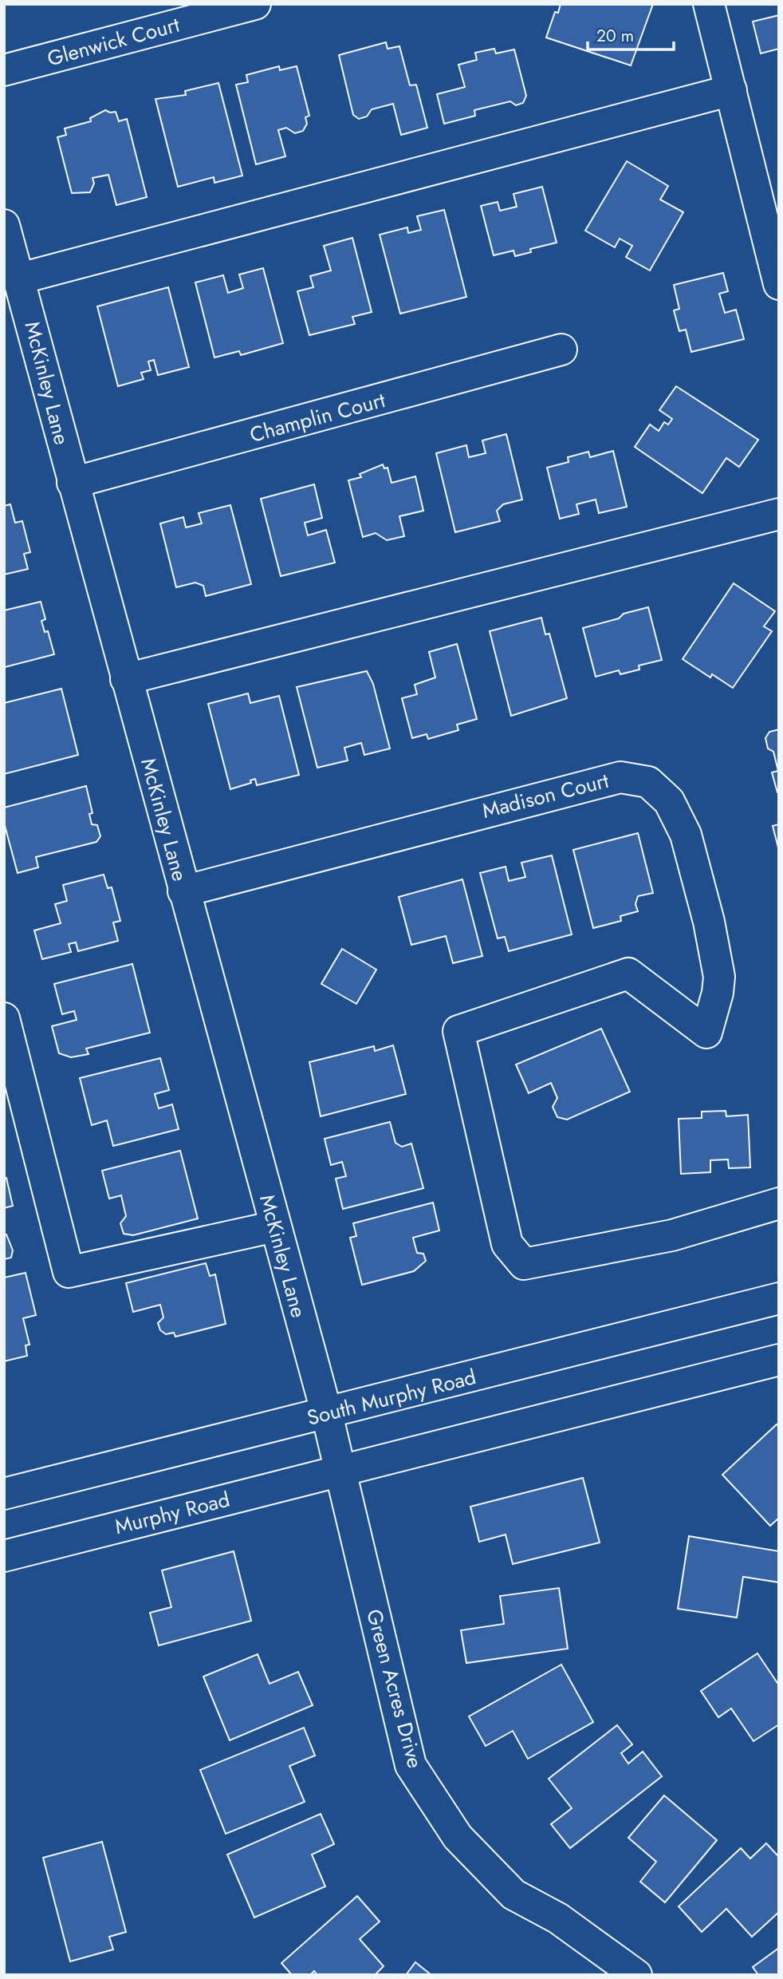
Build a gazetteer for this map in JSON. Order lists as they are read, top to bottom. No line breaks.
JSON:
{"streets":{"street":["Glenwick Court","McKinley Lane","Champlin Court","Madison Court","South Murphy Road","Murphy Road","Green Acres Drive"]},"crossings":[["McKinley Lane","Champlin Court"],["McKinley Lane","Madison Court"],["McKinley Lane","South Murphy Road"],["McKinley Lane","Murphy Road"],["McKinley Lane","Green Acres Drive"],["Murphy Road","Green Acres Drive"]],"scale_bar":"20 m"}
